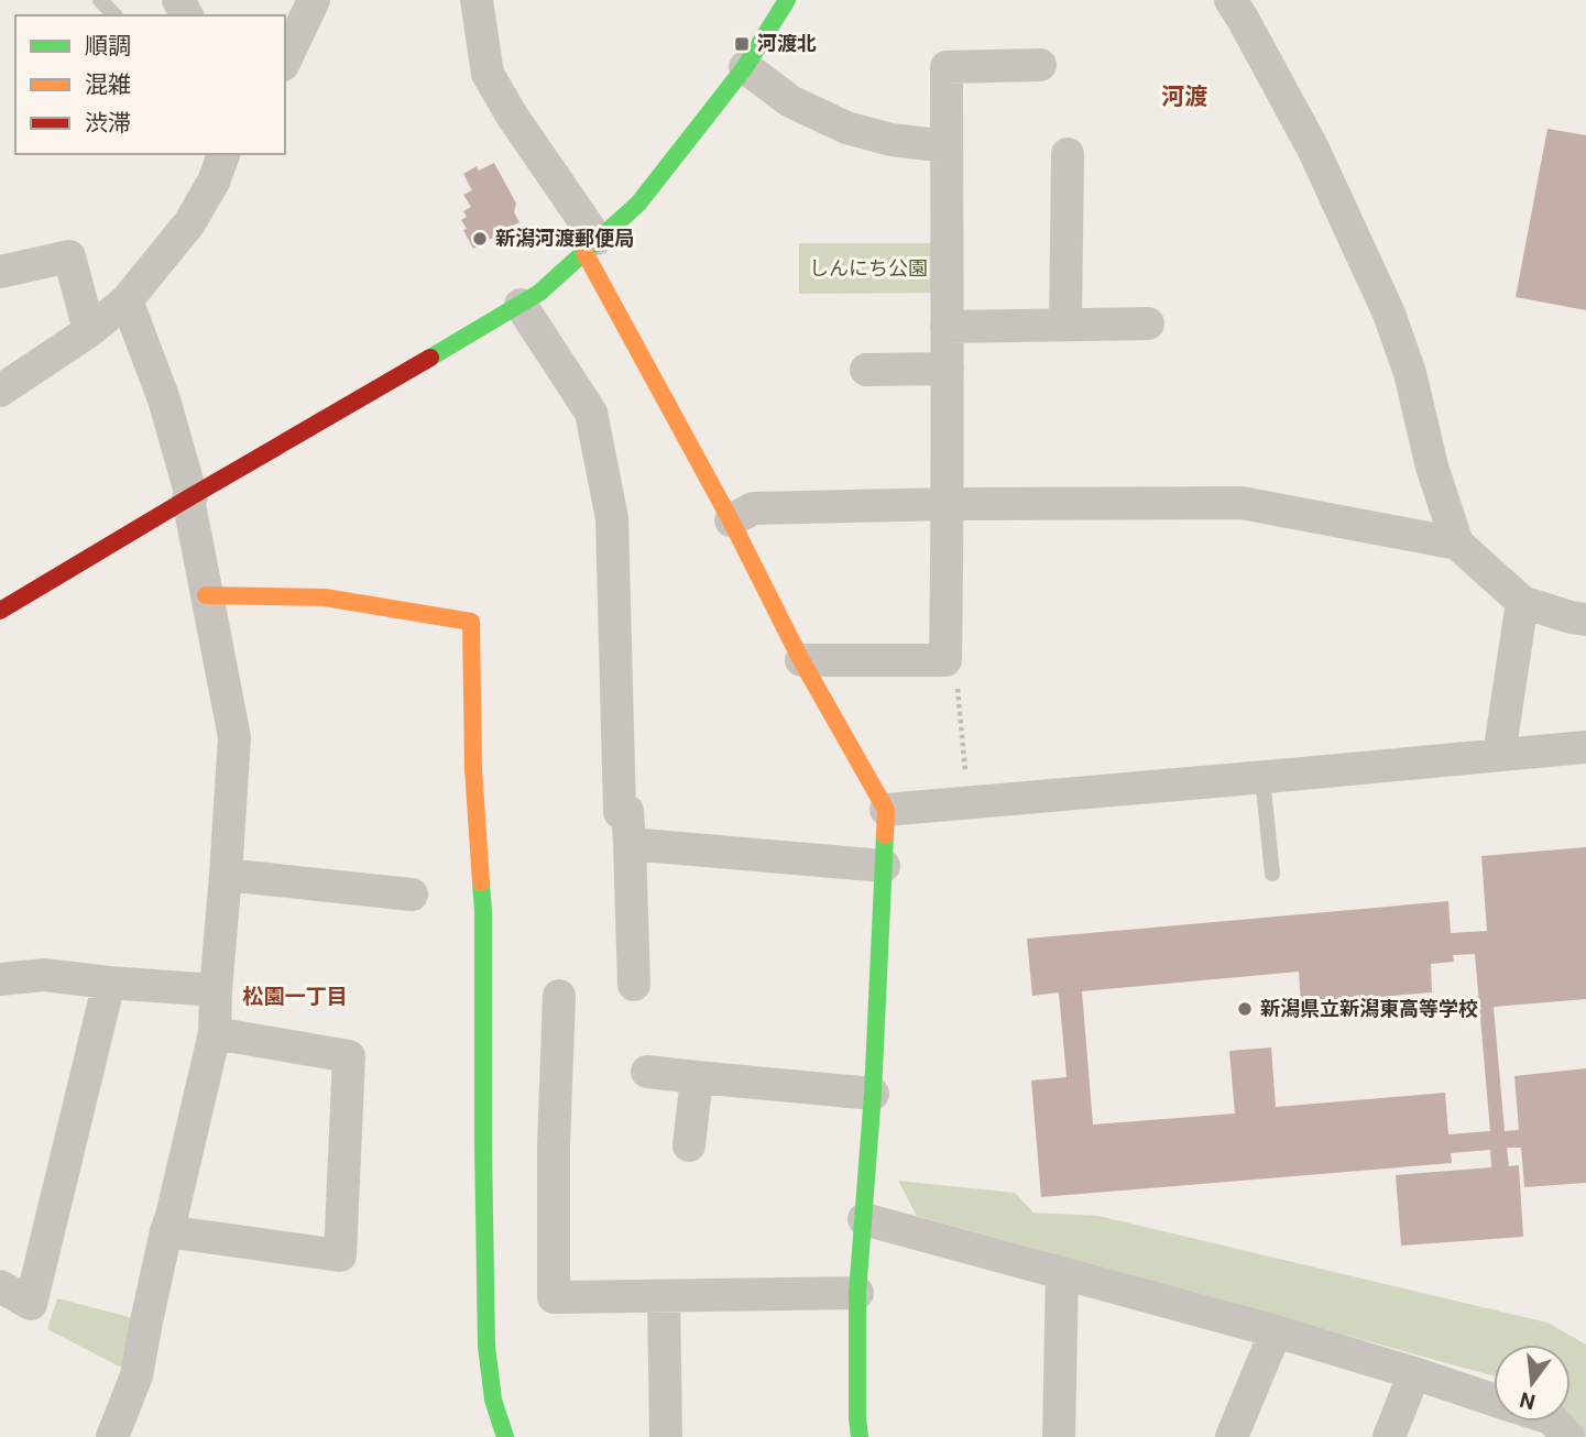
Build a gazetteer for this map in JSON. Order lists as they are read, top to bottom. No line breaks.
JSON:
{"districts":["河渡","松園一丁目"],"parks":["しんにち公園"],"places":{"transit":["河渡北"],"other":["新潟河渡郵便局","新潟県立新潟東高等学校"]},"legend":["順調","混雑","渋滞"],"north":"bottom"}
